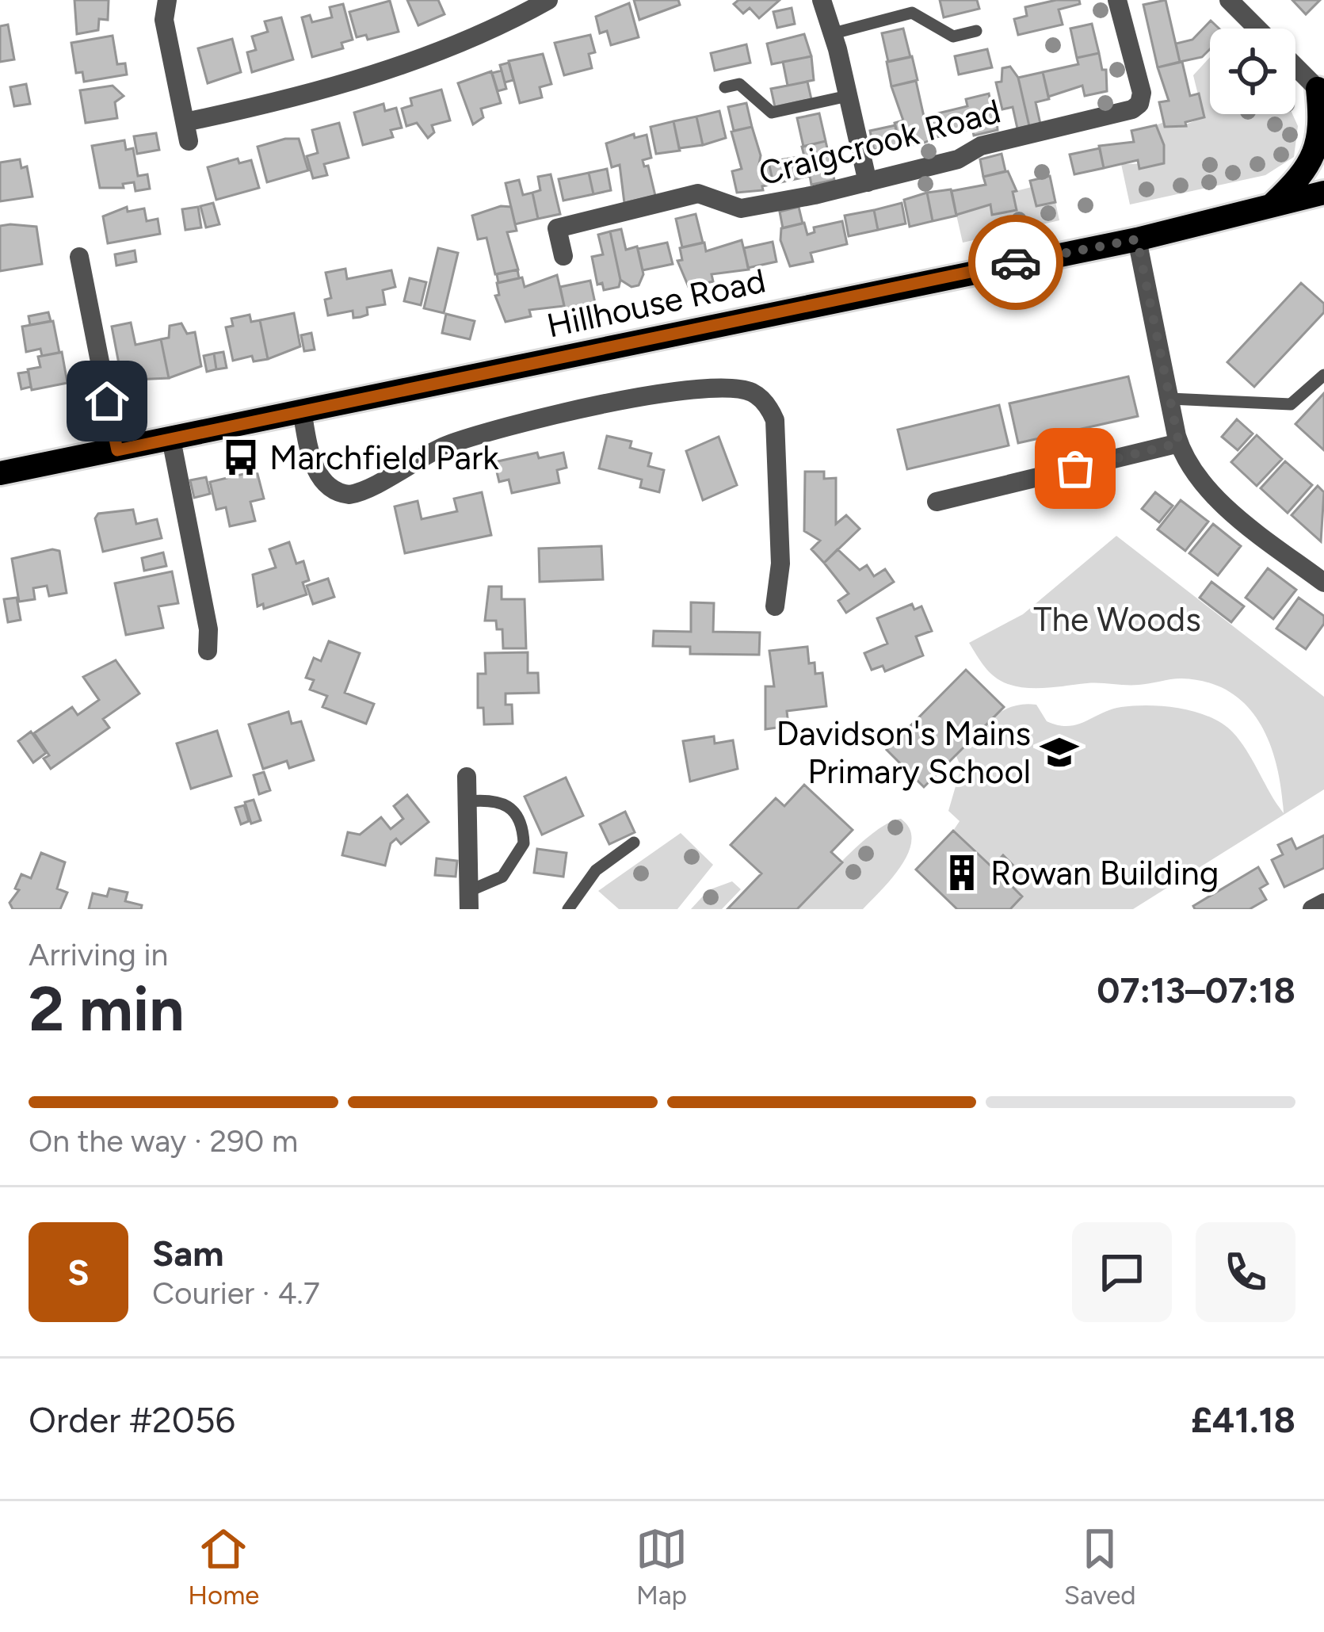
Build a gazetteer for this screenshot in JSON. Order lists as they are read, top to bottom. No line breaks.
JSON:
{"streets":{"main road":["Hillhouse Road"],"street":["Craigcrook Road"]},"parks":["The Woods"],"places":{"bus stop":["Marchfield Park"],"school or university":["Davidson's Mains Primary School"],"building":["Rowan Building"]},"page":{"heading":["2 min","Arriving in","07:13–07:18"],"panel":["Sam","Courier · 4.7","Order #2056","£41.18"],"bar":"On the way · 290 m","round":"S","tabs":["Home","Map","Saved"]}}
